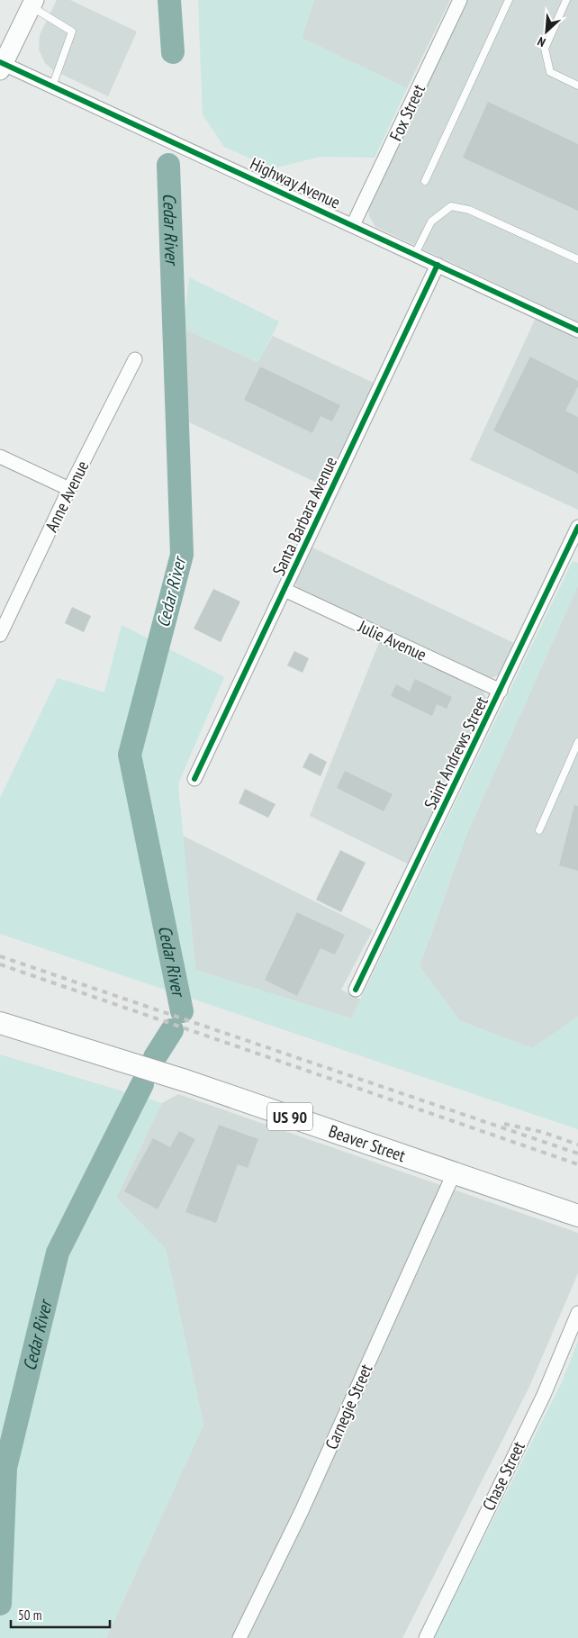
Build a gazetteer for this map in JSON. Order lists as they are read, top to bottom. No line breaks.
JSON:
{"streets":{"main road":["US 90","Beaver Street"],"street":["Fox Street","Highway Avenue","Anne Avenue","Santa Barbara Avenue","Julie Avenue","Saint Andrews Street","Carnegie Street","Chase Street"]},"crossings":[["Fox Street","Highway Avenue"],["Highway Avenue","Santa Barbara Avenue"],["Santa Barbara Avenue","Julie Avenue"],["Julie Avenue","Saint Andrews Street"],["Beaver Street","Carnegie Street"]],"water":["Cedar River"],"scale_bar":"50 m","north":"bottom left"}
